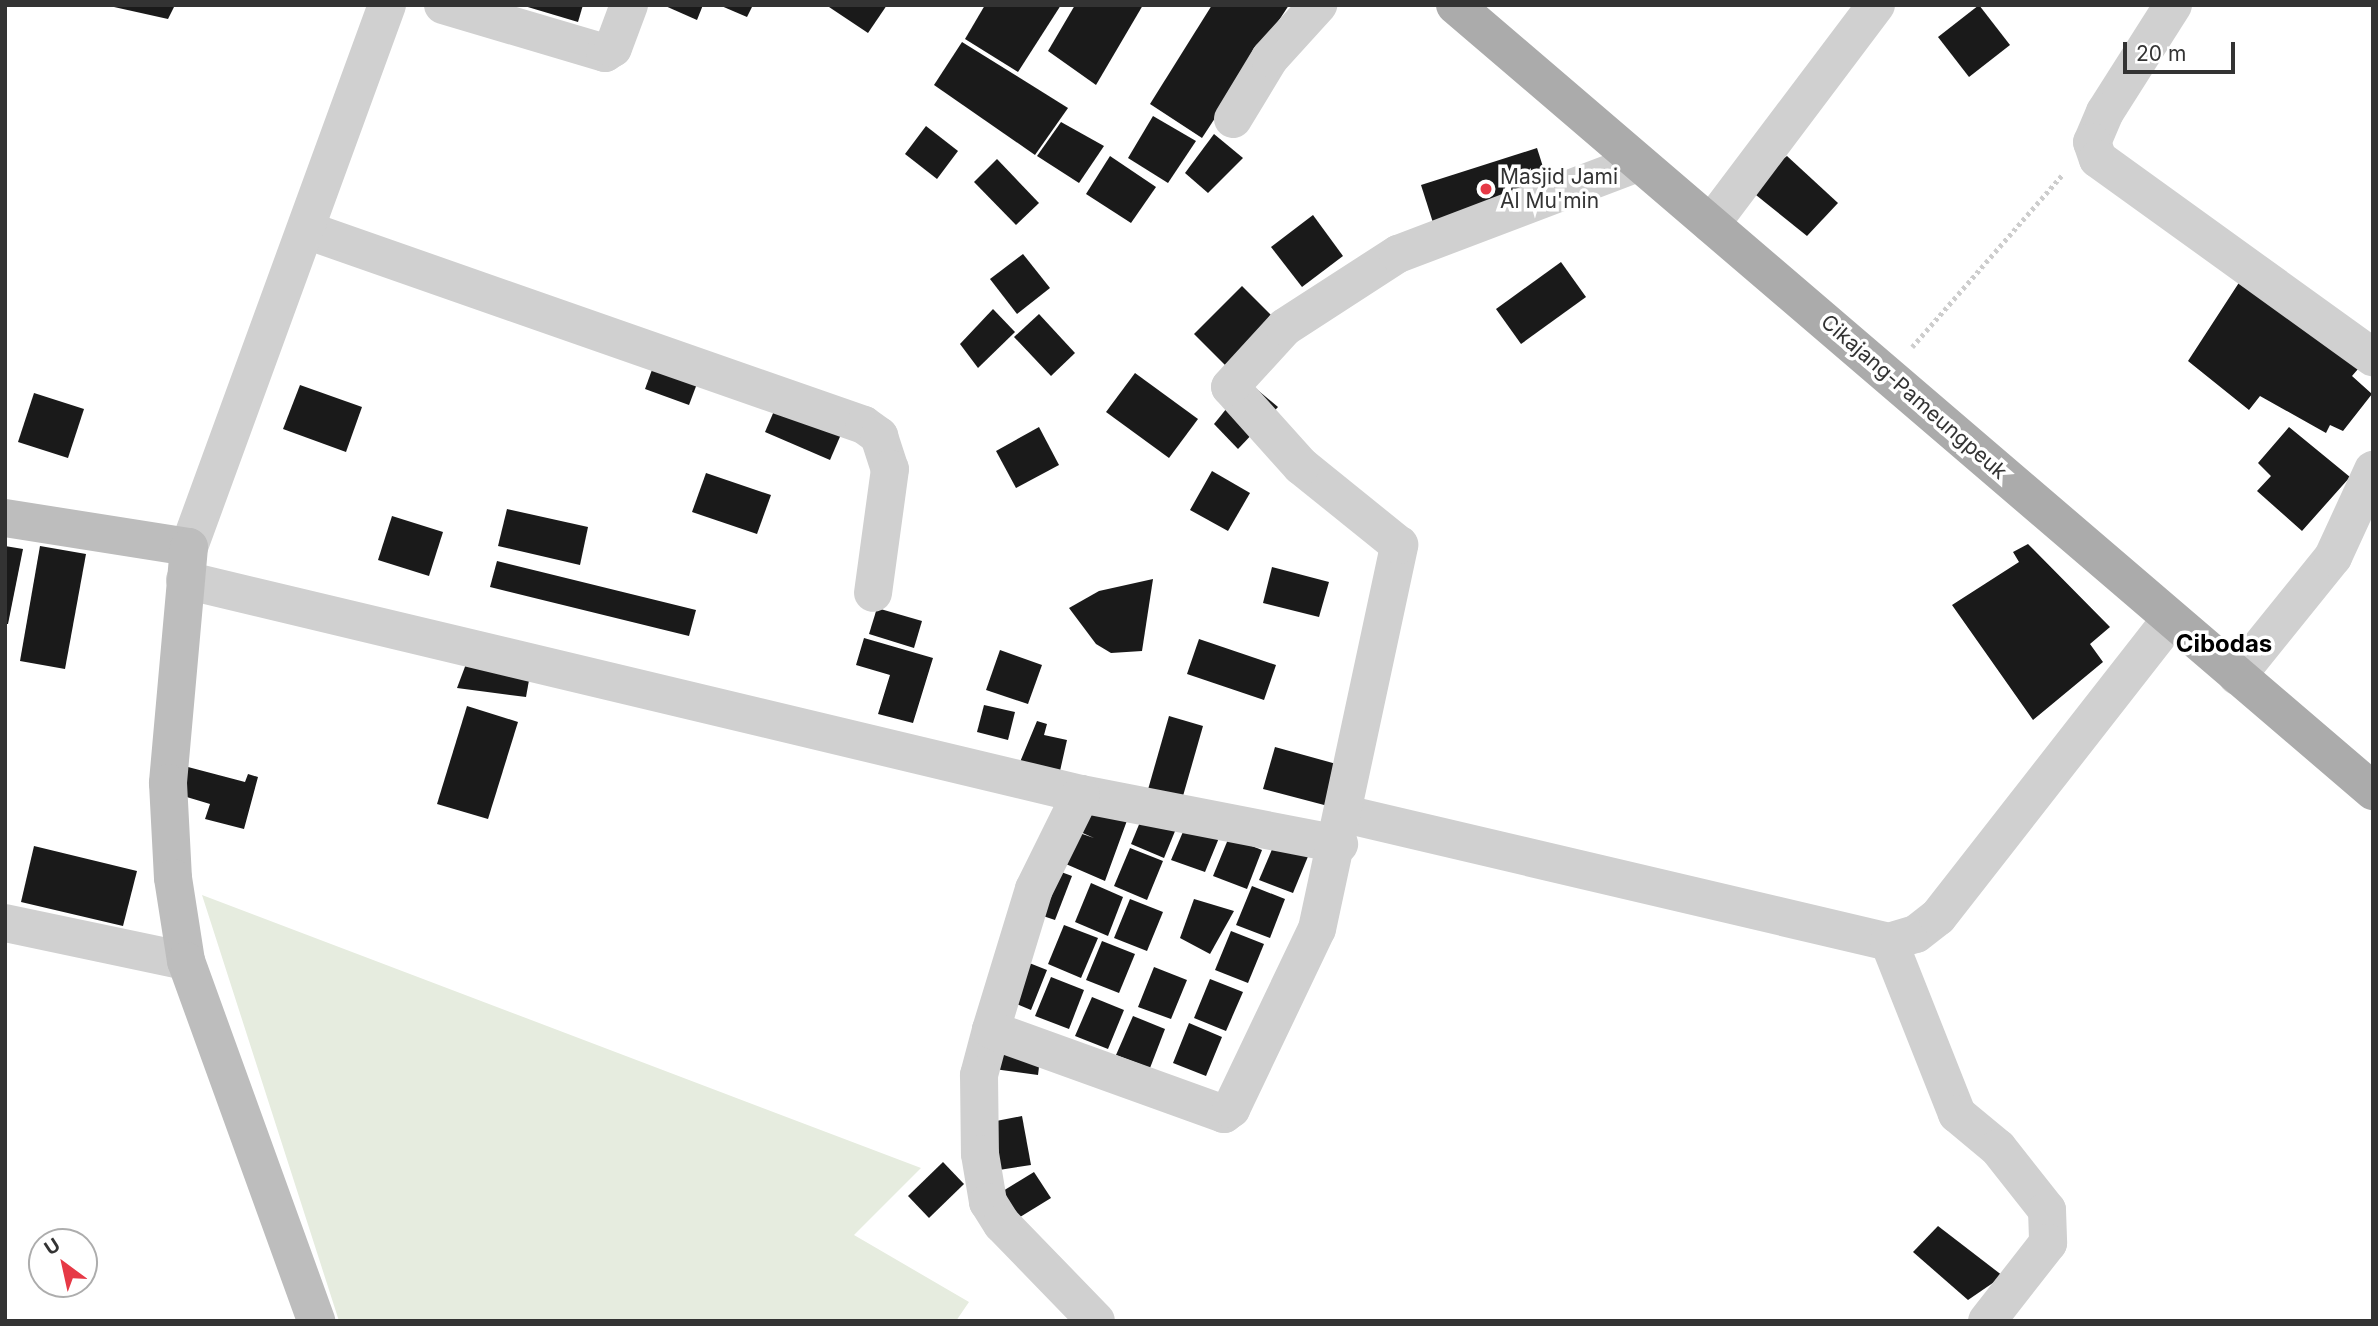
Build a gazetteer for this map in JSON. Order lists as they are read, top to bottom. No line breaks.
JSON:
{"streets":{"main road":["Cikajang-Pameungpeuk"]},"districts":["Cibodas"],"places":["Masjid Jami Al Mu'min"],"scale_bar":"20 m","north":"top left"}
